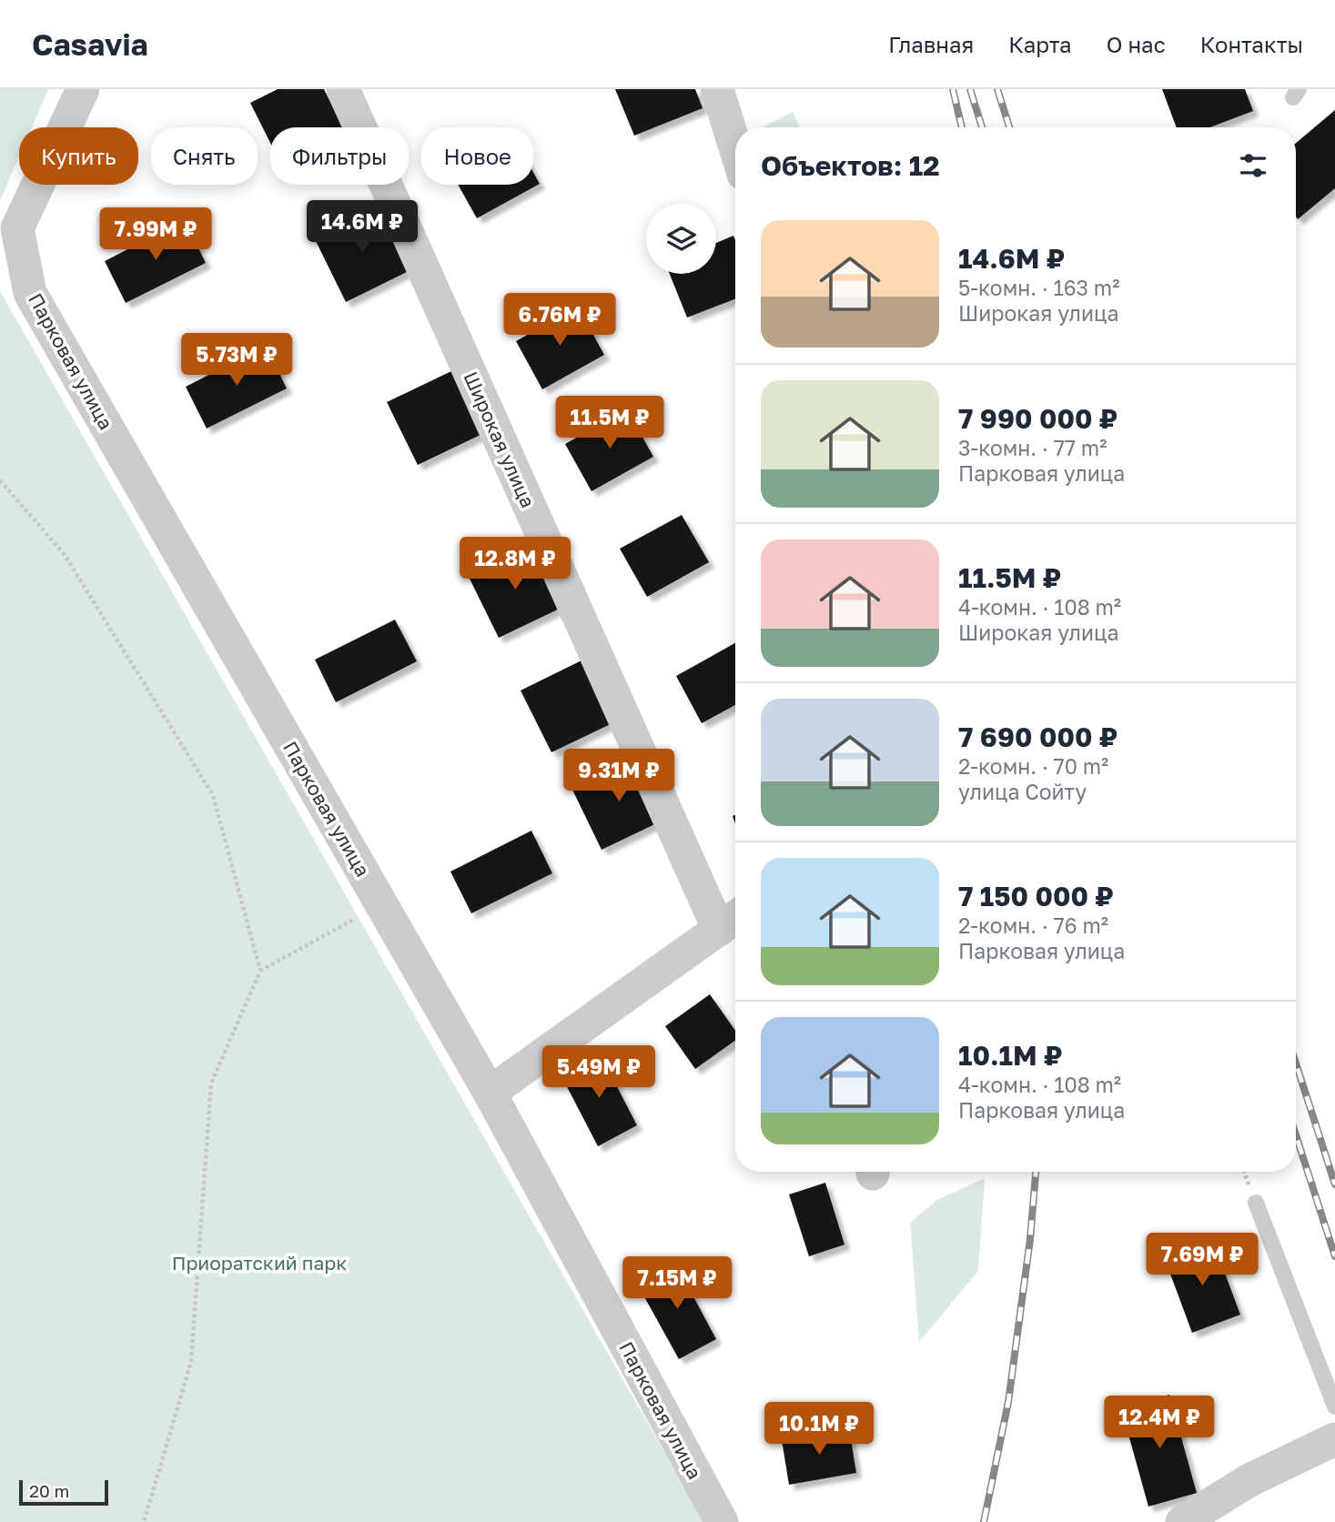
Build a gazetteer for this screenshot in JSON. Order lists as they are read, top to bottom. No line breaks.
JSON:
{"streets":{"street":["Парковая улица","Широкая улица"]},"parks":["Приоратский парк"],"scale_bar":"20 m","page":{"header":"Casavia","nav":["Главная","Карта","О нас","Контакты"],"chip":["Купить","Снять","Фильтры","Новое"],"heading":"Объектов: 12","price":["14.6M ₽","7.99M ₽","6.76M ₽","5.73M ₽","11.5M ₽","12.8M ₽","9.31M ₽","5.49M ₽","7.69M ₽","7.15M ₽","12.4M ₽","10.1M ₽"],"list":[{"name":"14.6M ₽","note":"5-комн. · 163 m² · Широкая улица"},{"name":"7 990 000 ₽","note":"3-комн. · 77 m² · Парковая улица"},{"name":"11.5M ₽","note":"4-комн. · 108 m² · Широкая улица"},{"name":"7 690 000 ₽","note":"2-комн. · 70 m² · улица Сойту"},{"name":"7 150 000 ₽","note":"2-комн. · 76 m² · Парковая улица"},{"name":"10.1M ₽","note":"4-комн. · 108 m² · Парковая улица"}],"scale":"20 m"}}
